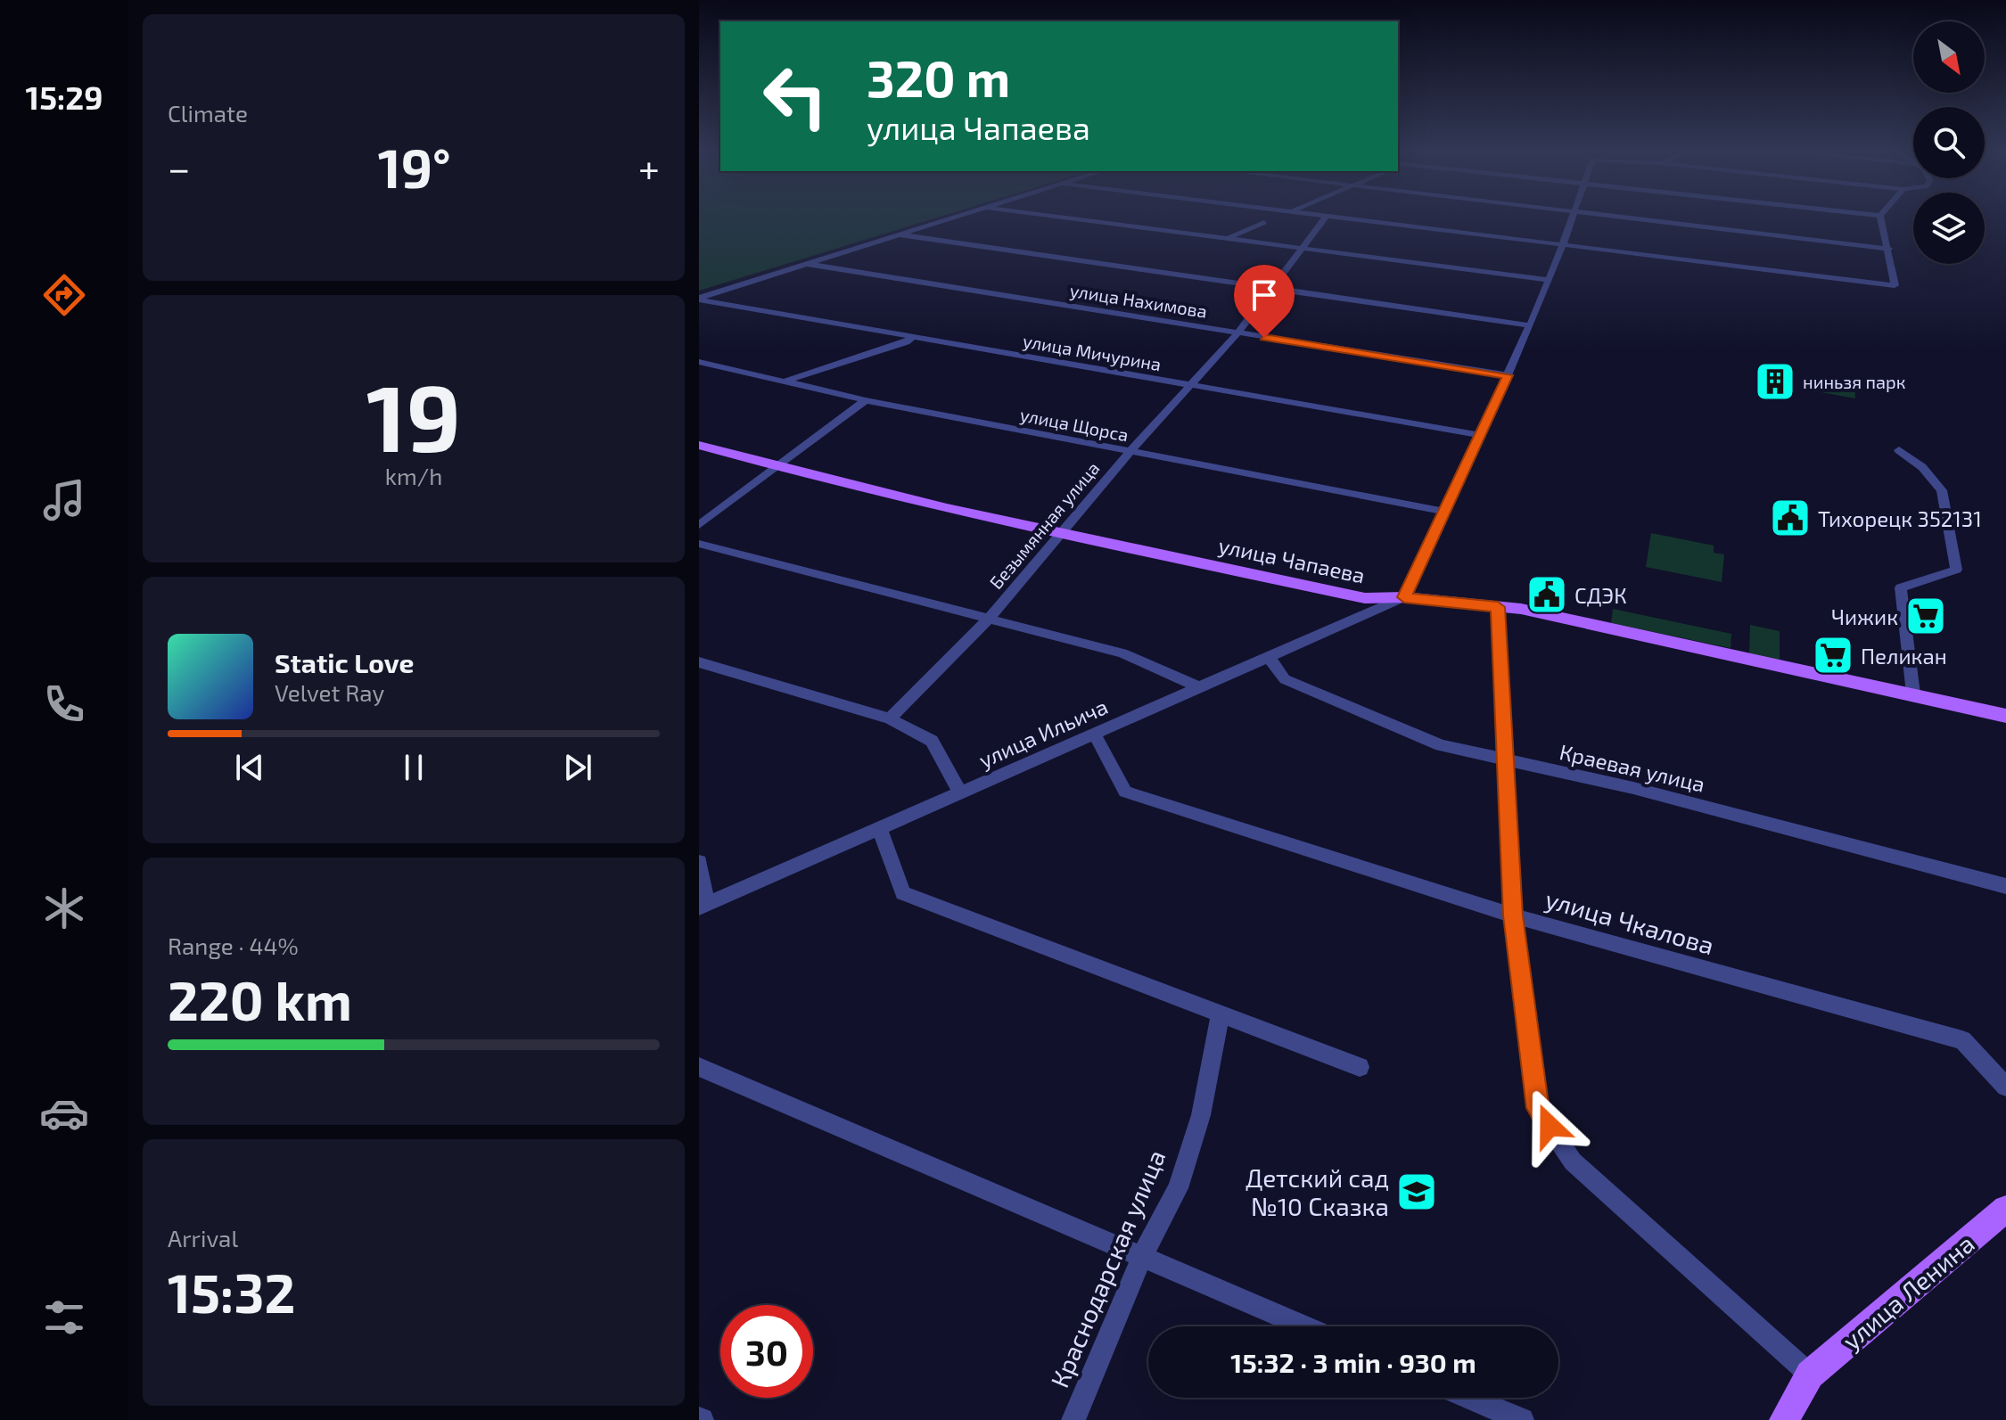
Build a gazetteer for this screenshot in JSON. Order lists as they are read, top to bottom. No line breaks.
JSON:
{"streets":{"main road":["улица Чапаева","улица Ленина"],"street":["улица Нахимова","улица Мичурина","улица Щорса","Безымянная улица","улица Ильича","Краевая улица","улица Чкалова","Краснодарская улица"]},"crossings":[["улица Нахимова","Безымянная улица"],["улица Мичурина","Безымянная улица"],["улица Щорса","Безымянная улица"],["Безымянная улица","улица Чапаева"],["улица Чапаева","улица Ильича"],["улица Ильича","Краевая улица"],["улица Ильича","улица Чкалова"]],"places":{"building":["ниньзя парк"],"public building":["Тихорецк 352131","СДЭК"],"supermarket":["Чижик","Пеликан"],"school or university":["Детский сад №10 Сказка"]},"north":"bottom right","page":{"tabs":"15:29","tile":["Climate",["19","km/h"],["Range · 44%","220 km"],["Arrival","15:32"]],"turn":["320 m","улица Чапаева"],"heat":["−","19°","+"],"song":["Static Love","Velvet Ray"],"limit":"30","trip":"15:32 · 3 min · 930 m"}}
